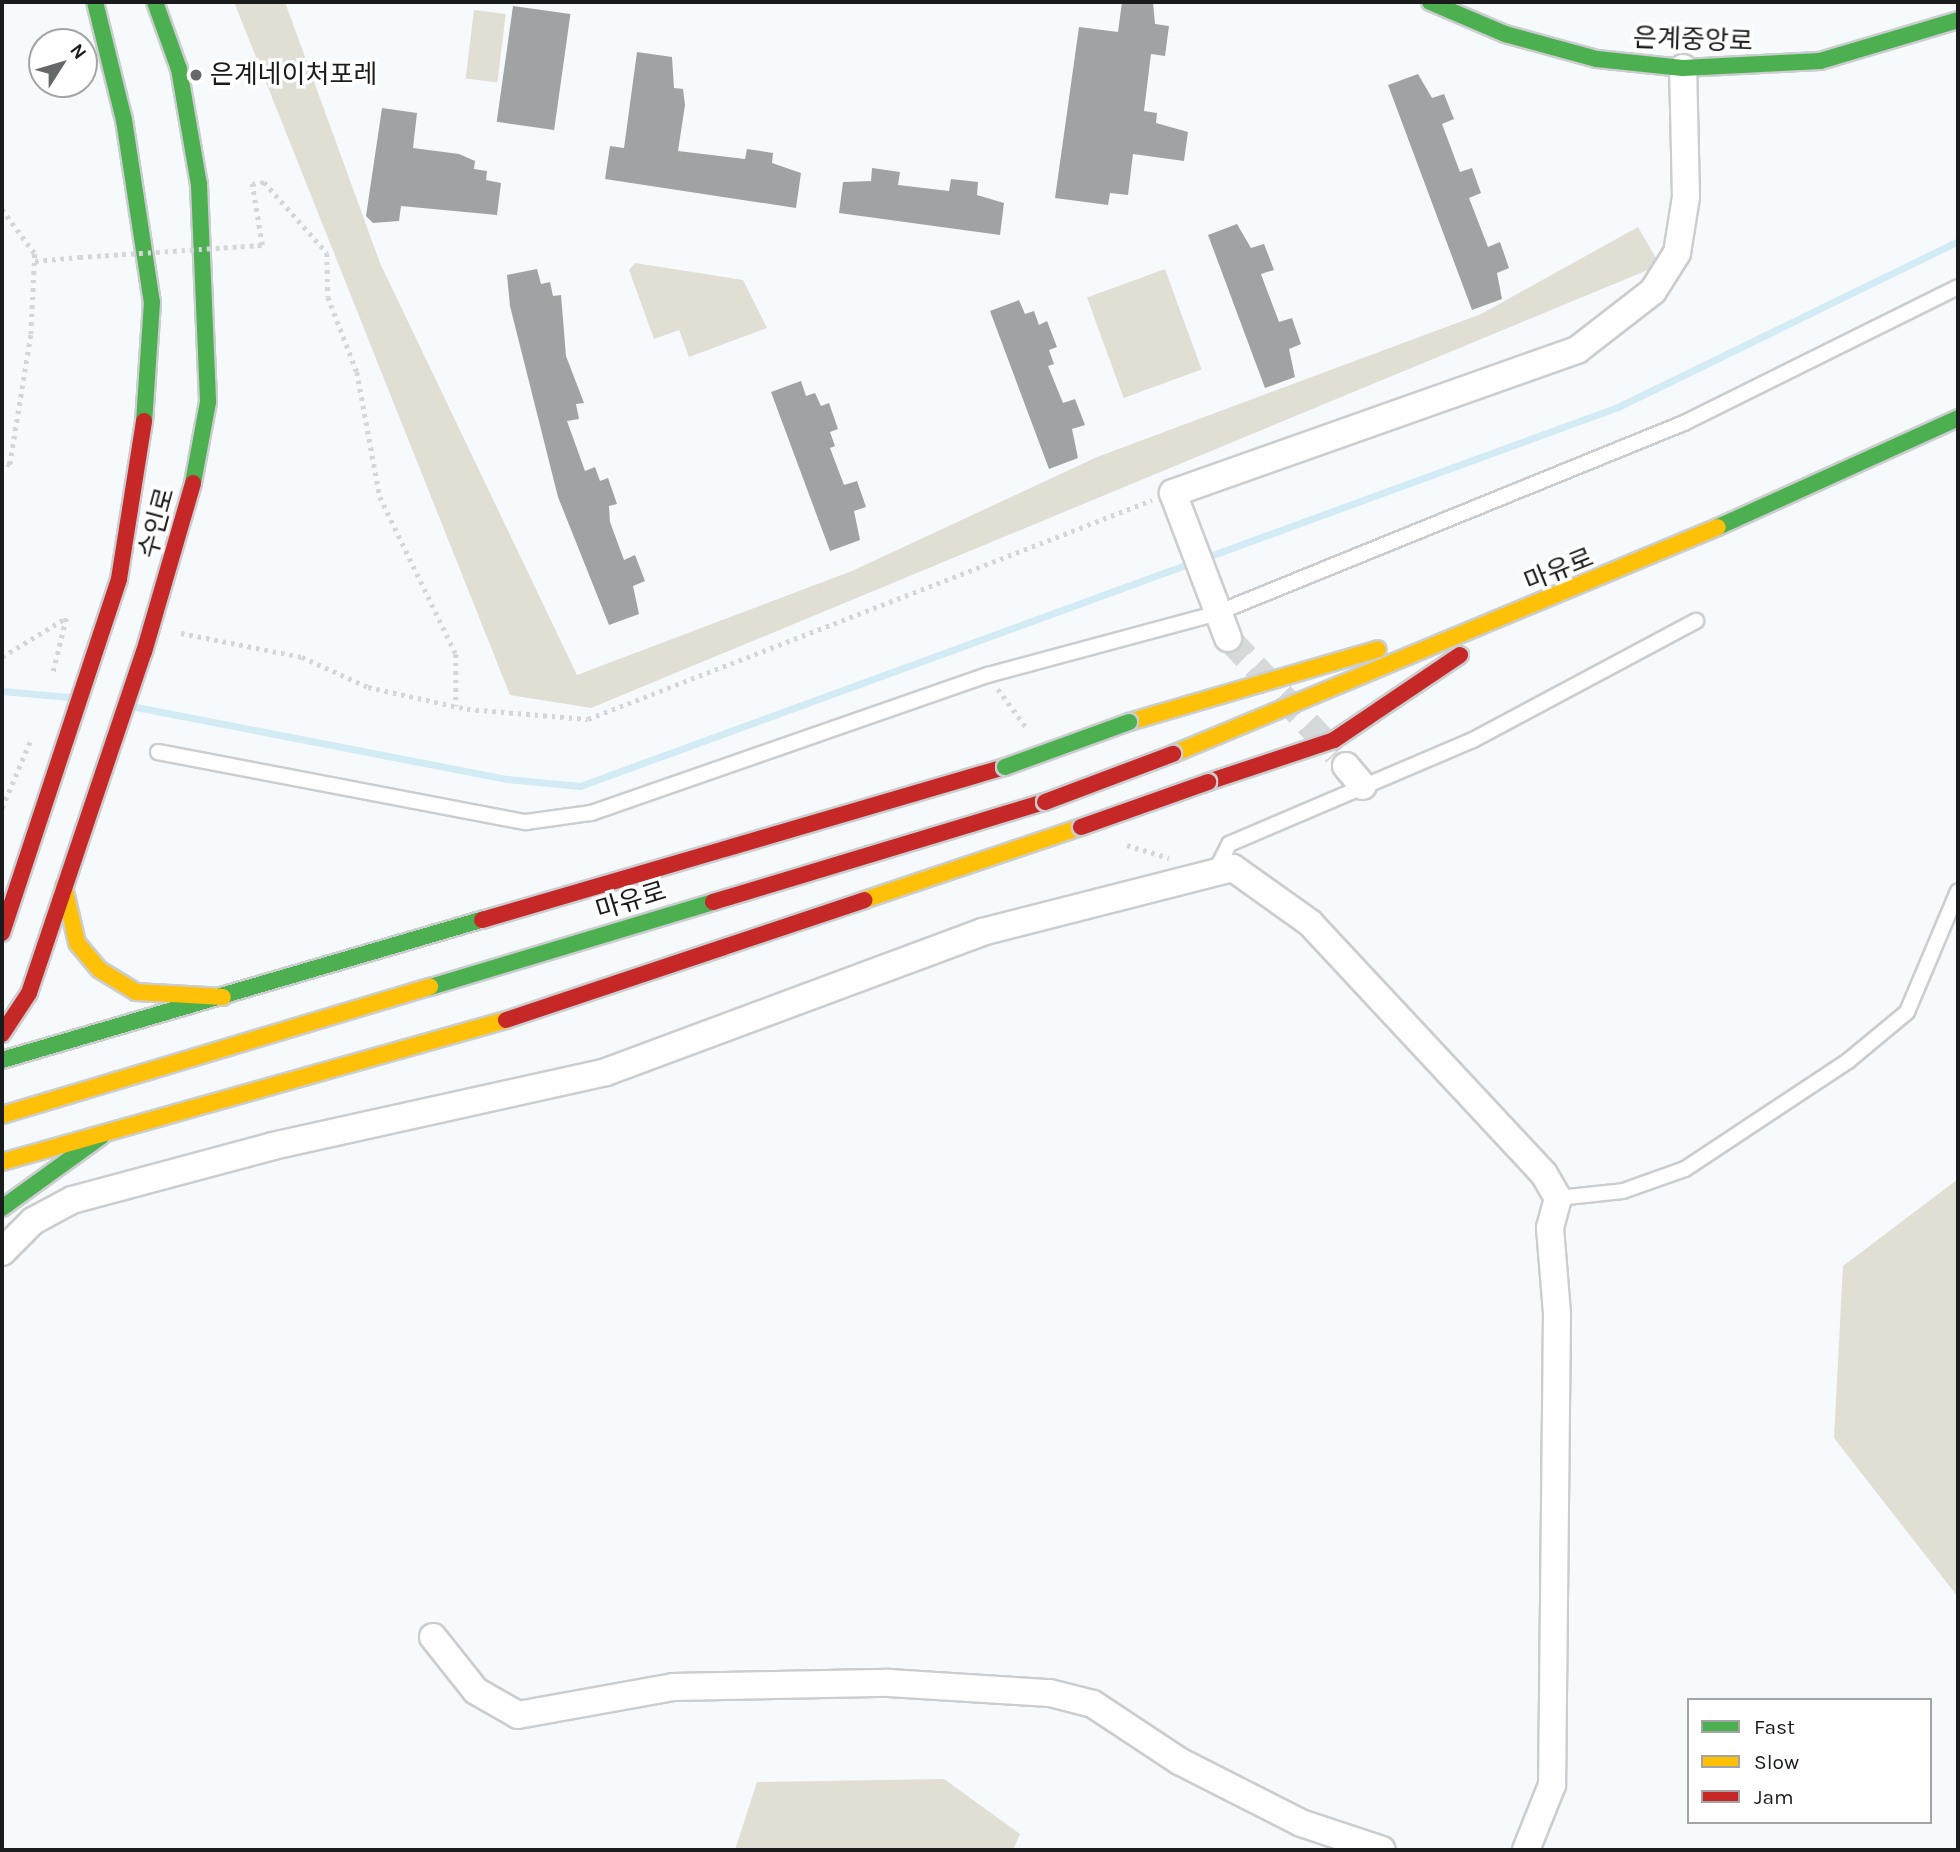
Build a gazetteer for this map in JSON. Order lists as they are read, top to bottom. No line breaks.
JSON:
{"streets":{"main road":["은계중앙로","수인로","마유로"]},"places":["은계네이처포레"],"legend":["Fast","Slow","Jam"],"north":"top right"}
